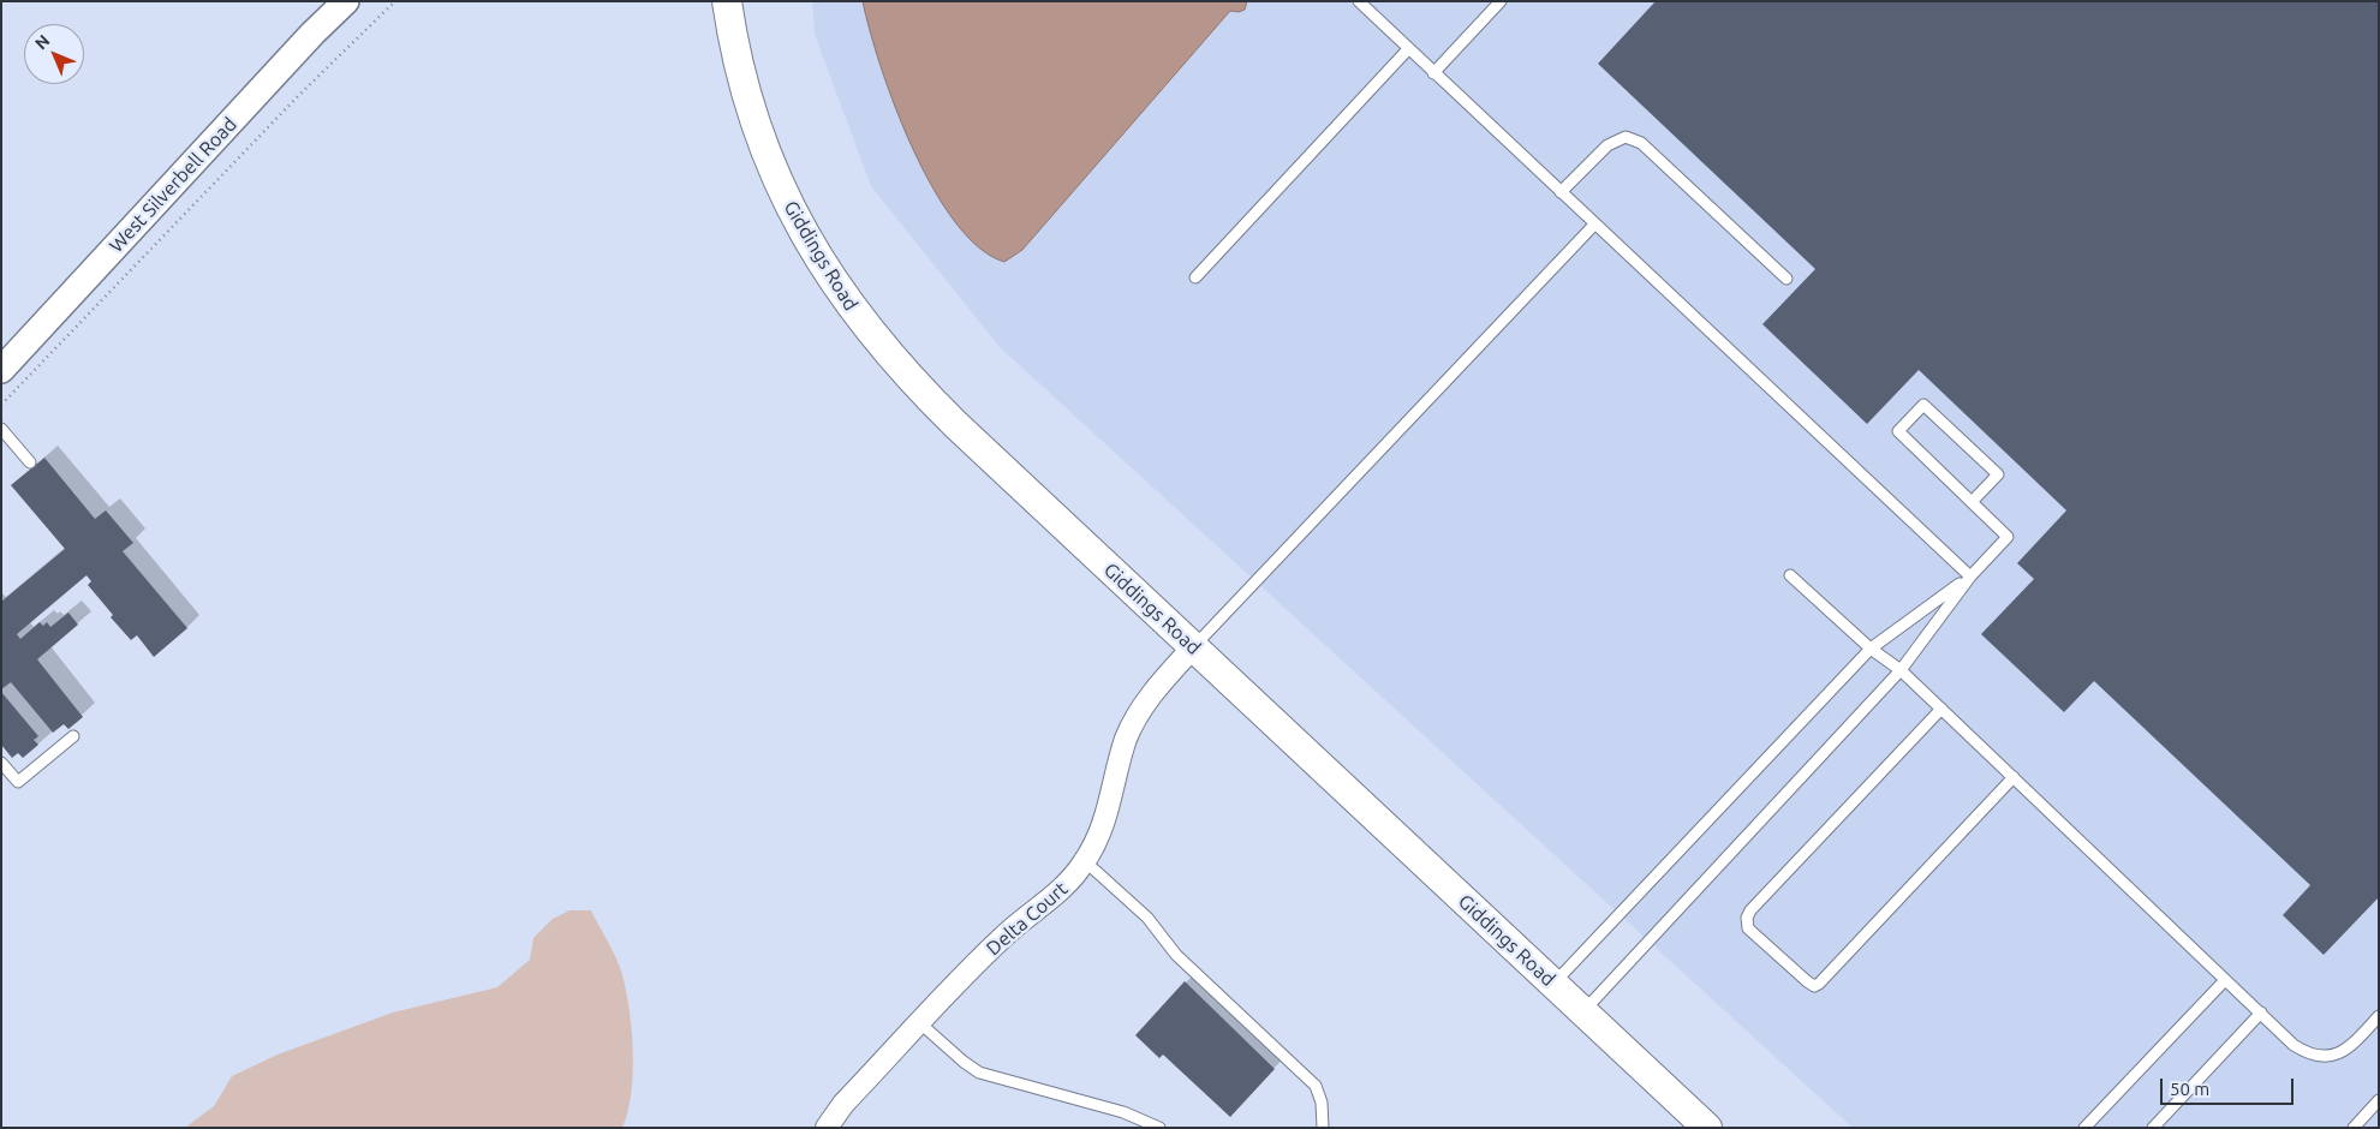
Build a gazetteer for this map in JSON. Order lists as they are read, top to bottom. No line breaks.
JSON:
{"streets":{"main road":["Giddings Road"],"street":["West Silverbell Road","Delta Court"]},"crossings":[["Giddings Road","Delta Court"]],"scale_bar":"50 m","north":"top left"}
